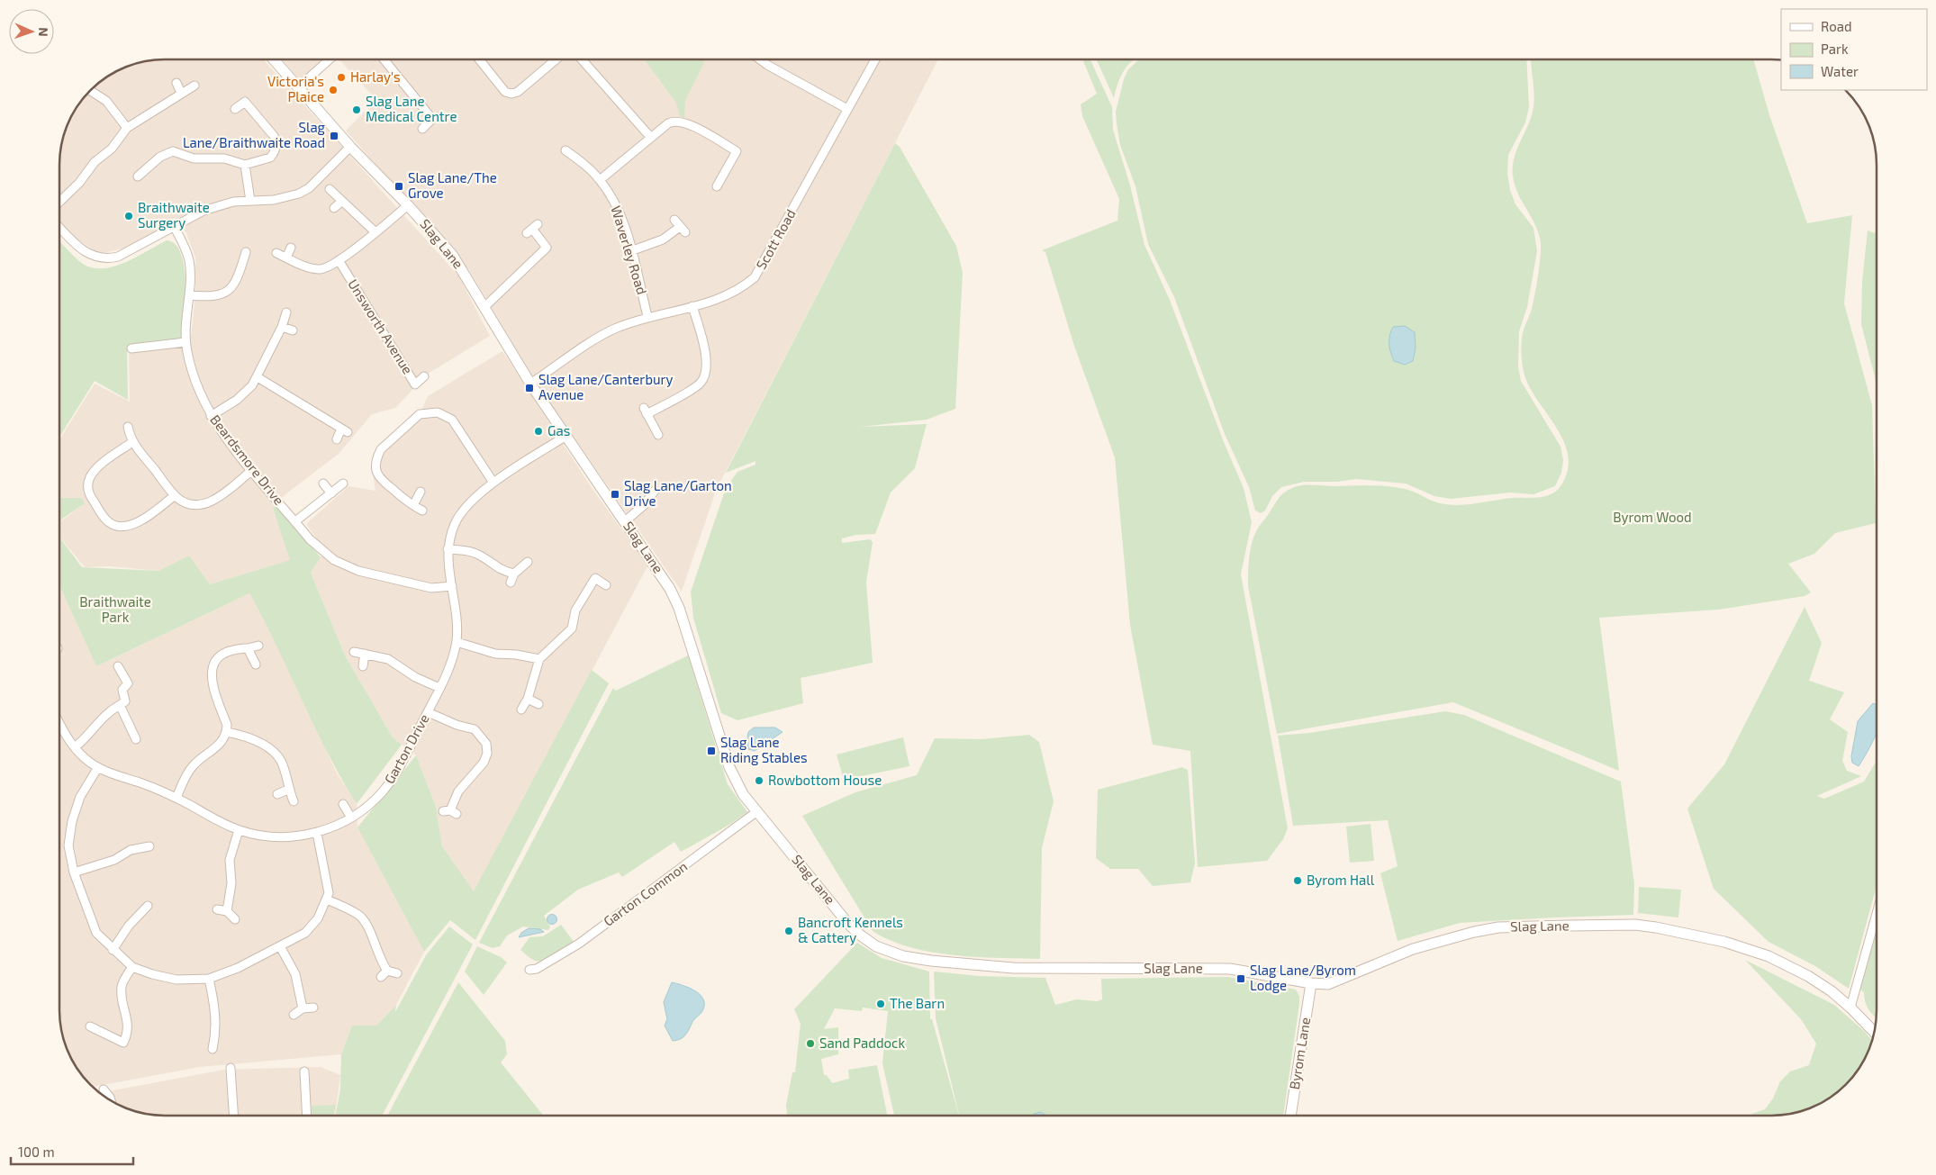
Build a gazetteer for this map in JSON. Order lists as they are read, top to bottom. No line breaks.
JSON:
{"streets":{"street":["Scott Road","Slag Lane","Waverley Road","Unsworth Avenue","Beardsmore Drive","Garton Drive","Garton Common","Byrom Lane"]},"crossings":[["Scott Road","Slag Lane"],["Scott Road","Waverley Road"],["Slag Lane","Garton Drive"],["Slag Lane","Garton Common"],["Slag Lane","Byrom Lane"],["Beardsmore Drive","Garton Drive"]],"parks":["Byrom Wood","Braithwaite Park"],"places":{"other":["Harlay's","Victoria's Plaice","Slag Lane Medical Centre","Braithwaite Surgery","Gas","Rowbottom House","Byrom Hall","Bancroft Kennels & Cattery","The Barn","Sand Paddock"],"transit":["Slag Lane/Braithwaite Road","Slag Lane/The Grove","Slag Lane/Canterbury Avenue","Slag Lane/Garton Drive","Slag Lane Riding Stables","Slag Lane/Byrom Lodge"]},"legend":["Road","Park","Water"],"scale_bar":"100 m","north":"right"}
